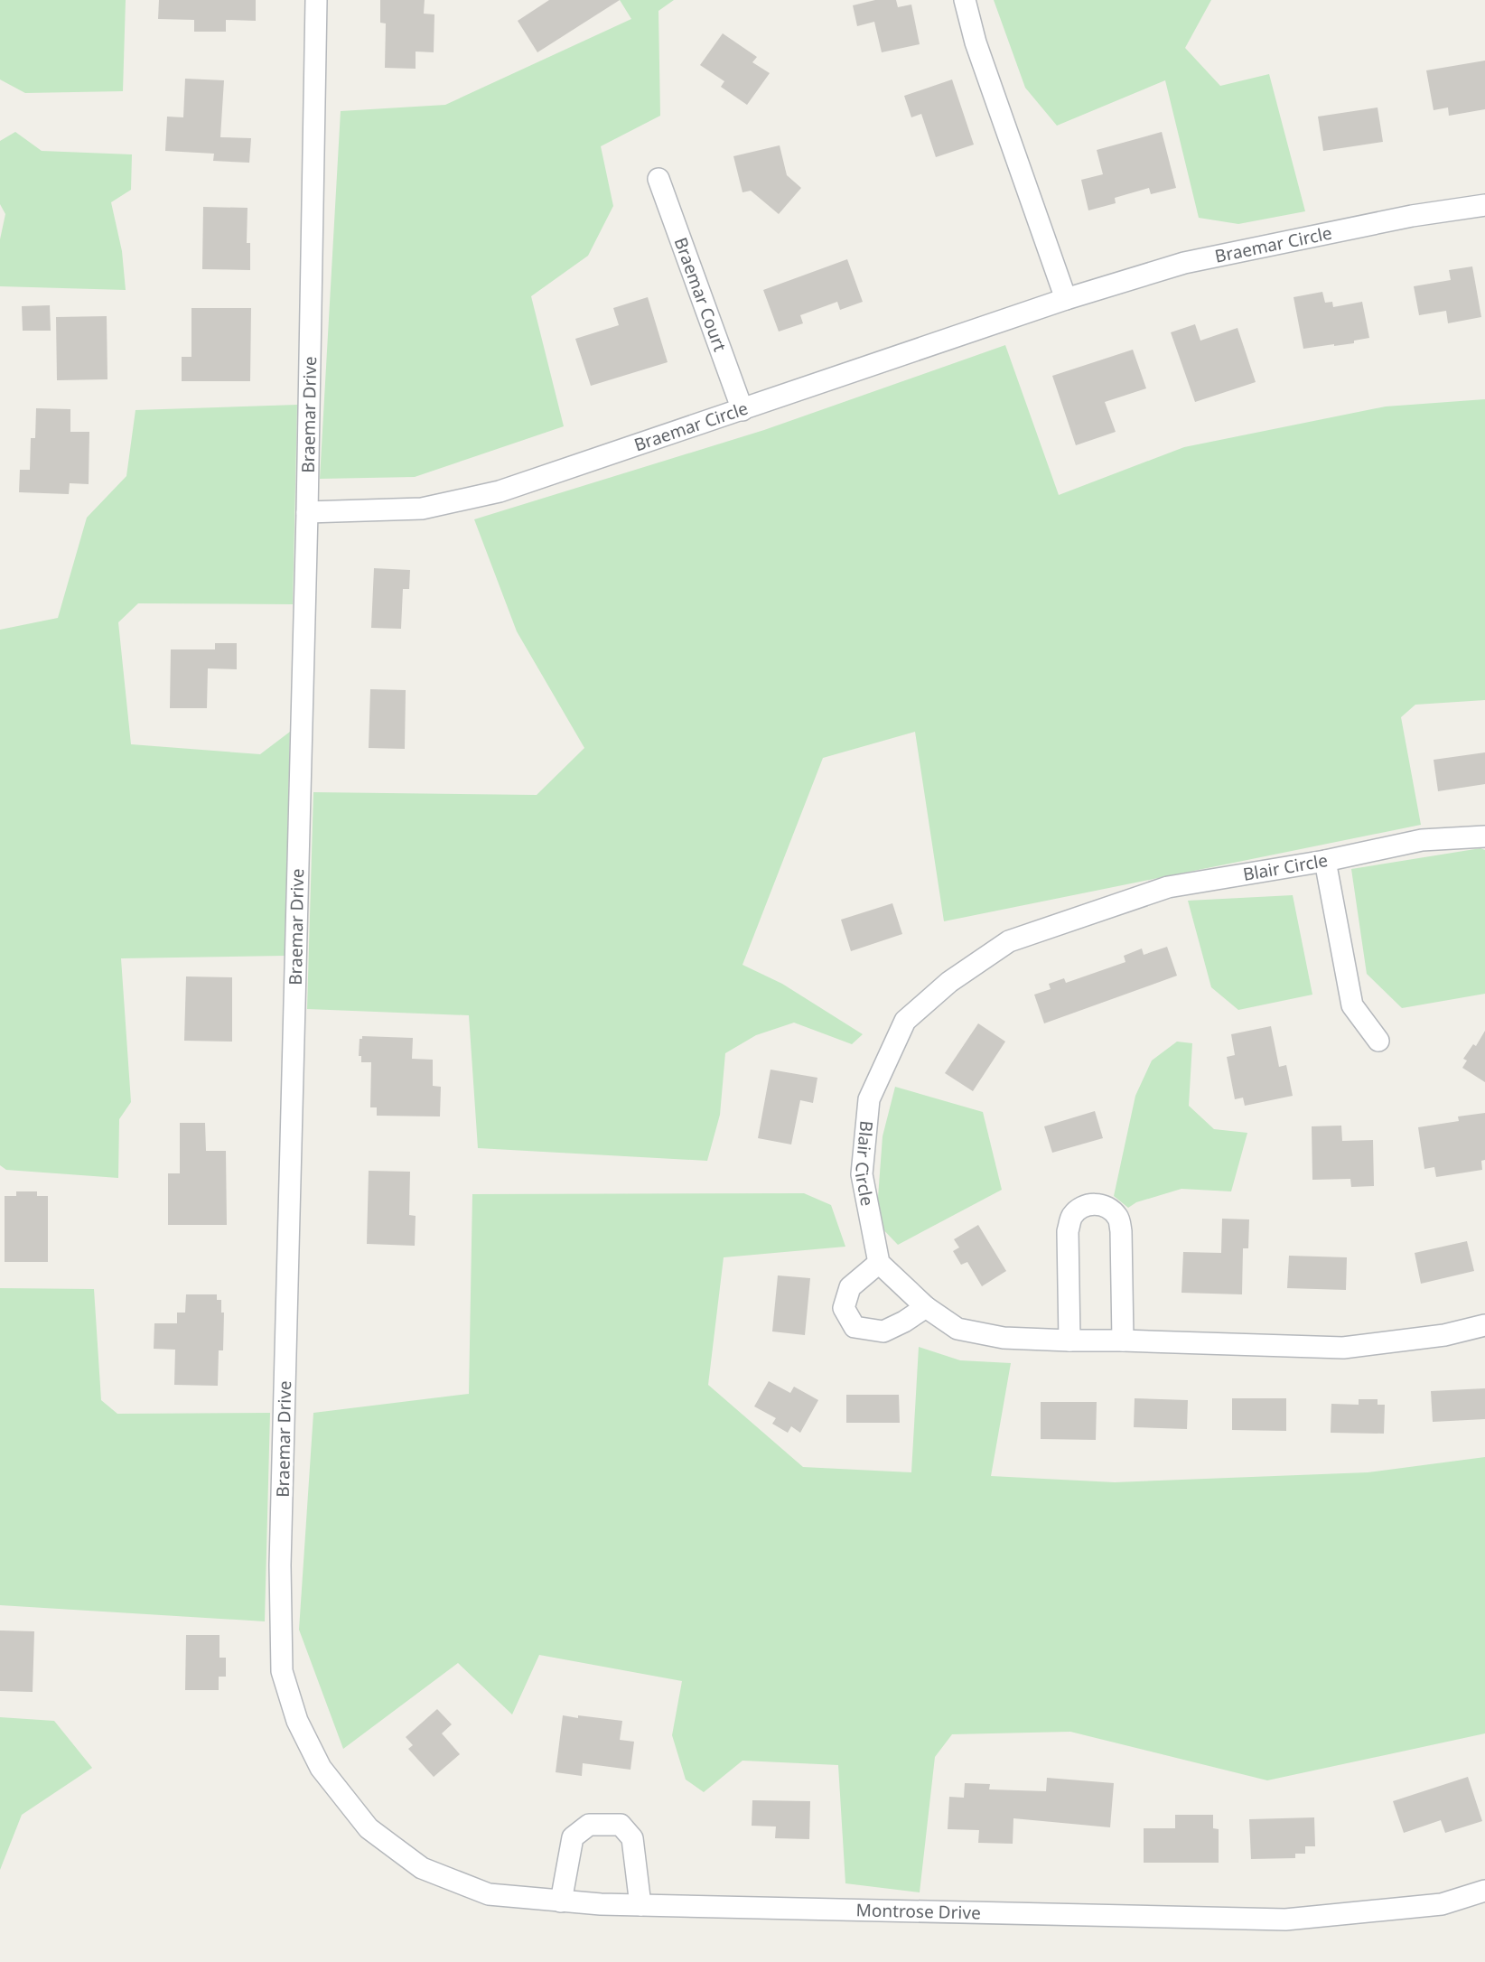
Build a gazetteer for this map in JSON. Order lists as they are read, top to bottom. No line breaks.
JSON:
{"streets":{"street":["Braemar Circle","Braemar Court","Braemar Drive","Blair Circle","Montrose Drive"]},"crossings":[["Braemar Circle","Braemar Court"],["Braemar Circle","Braemar Drive"],["Braemar Drive","Montrose Drive"]]}
